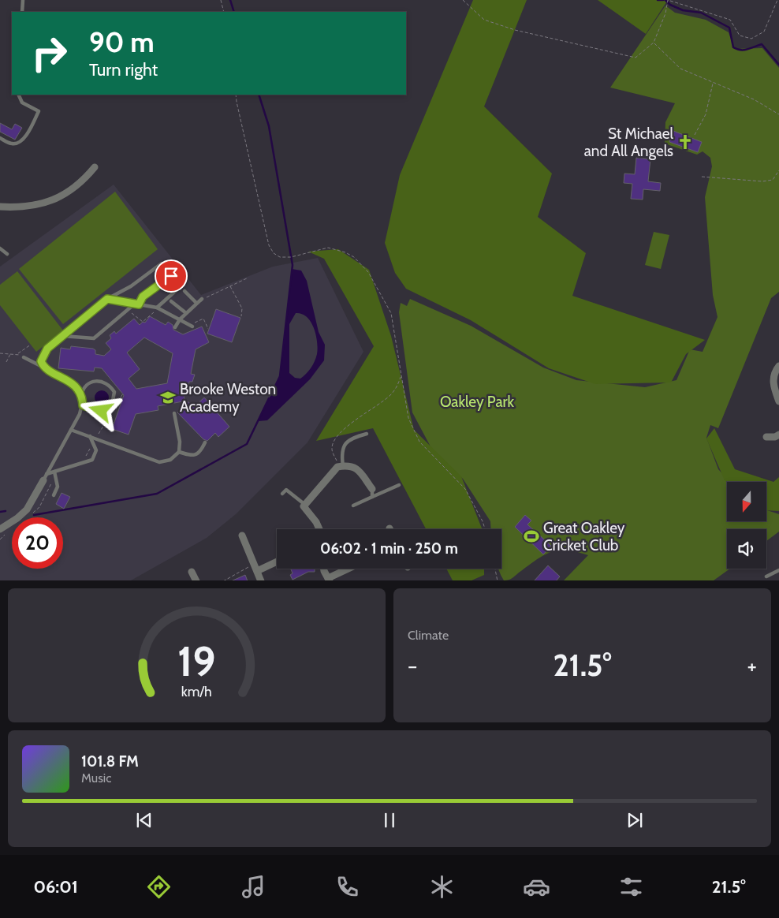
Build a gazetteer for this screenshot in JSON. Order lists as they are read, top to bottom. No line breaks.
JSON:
{"parks":["Oakley Park"],"places":{"church":["St Michael and All Angels"],"school or university":["Brooke Weston Academy"],"sports":["Great Oakley Cricket Club"]},"north":"bottom","page":{"turn":["90 m","Turn right"],"limit":"20","trip":"06:02 · 1 min · 250 m","tile":"Climate","heat":["−","21.5°","+"],"song":["101.8 FM","Music"],"tabs":["06:01","21.5°"],"gauge":["19","km/h"]}}
